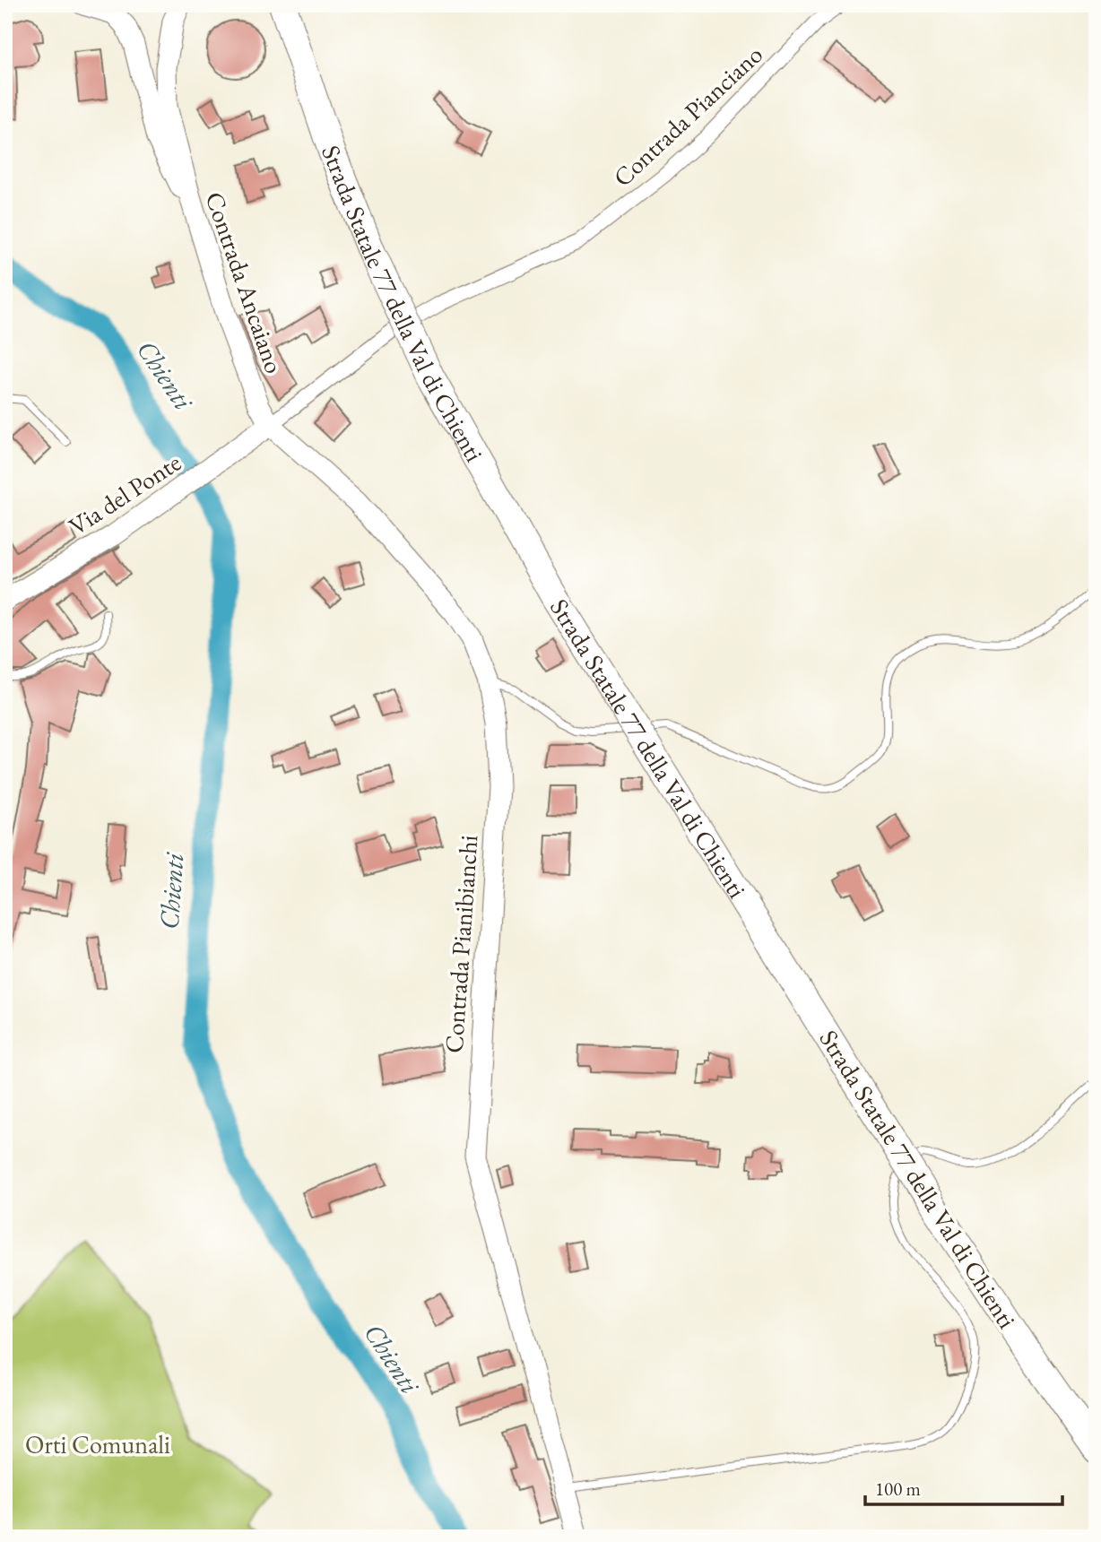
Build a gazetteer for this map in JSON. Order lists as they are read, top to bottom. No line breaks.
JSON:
{"streets":{"highway":["Strada Statale 77 della Val di Chienti"],"street":["Contrada Pianciano","Contrada Ancaiano","Via del Ponte","Contrada Pianibianchi"]},"crossings":[["Contrada Pianciano","Contrada Ancaiano"],["Contrada Pianciano","Via del Ponte"],["Contrada Pianciano","Contrada Pianibianchi"],["Contrada Ancaiano","Via del Ponte"],["Contrada Ancaiano","Contrada Pianibianchi"],["Via del Ponte","Contrada Pianibianchi"]],"water":["Chienti"],"parks":["Orti Comunali"],"scale_bar":"100 m"}
